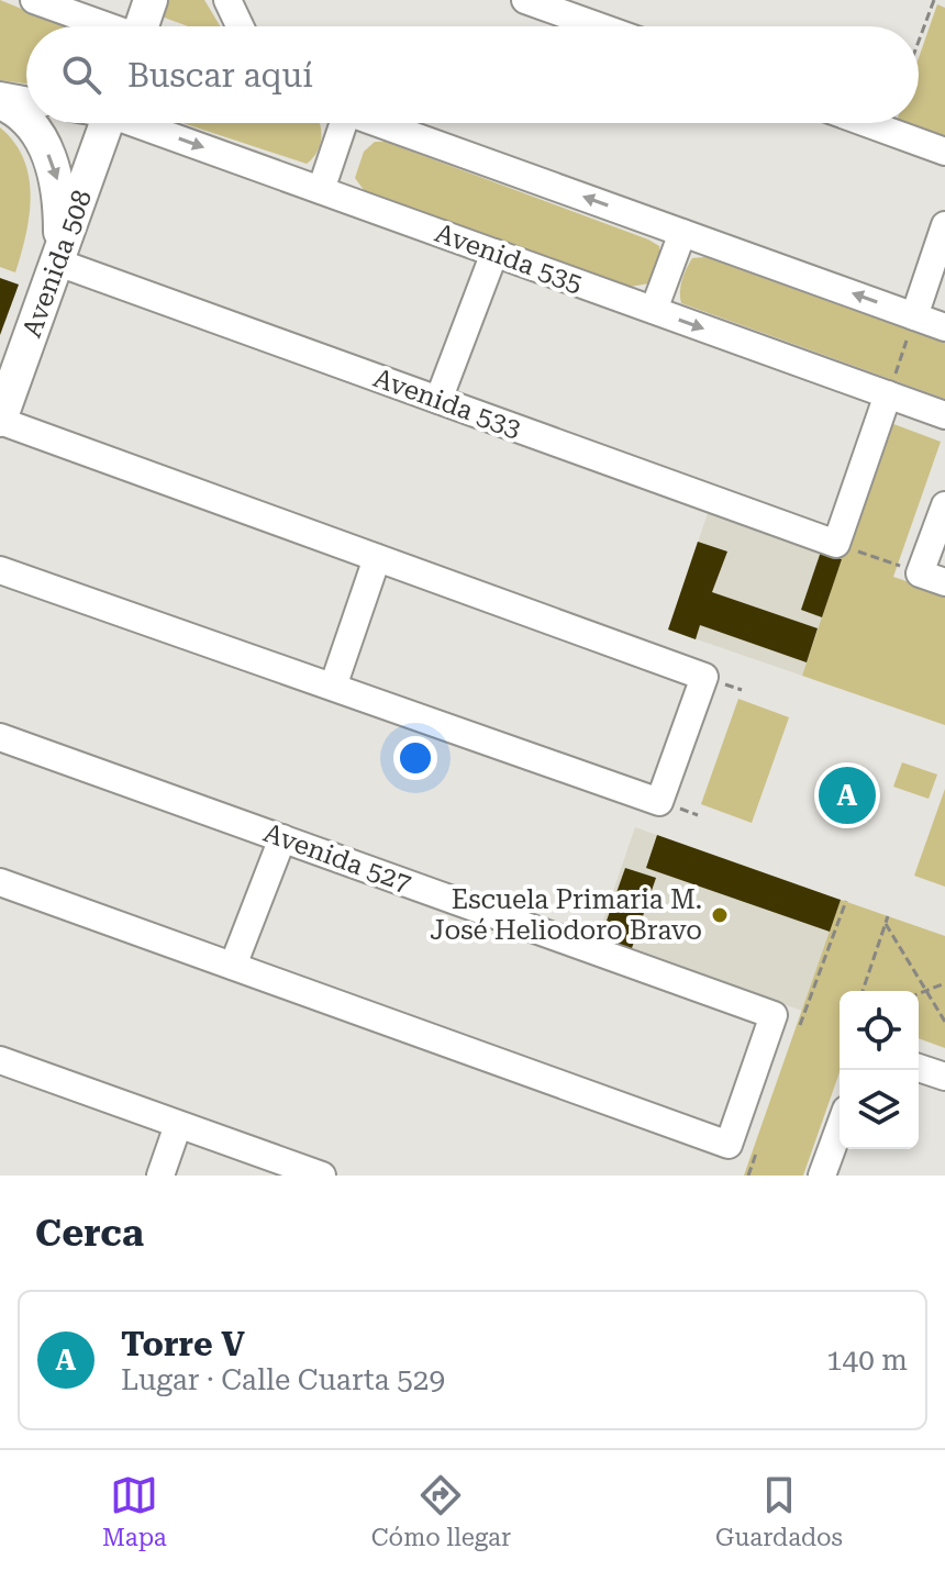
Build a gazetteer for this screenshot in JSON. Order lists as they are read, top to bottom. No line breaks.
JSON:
{"streets":{"main road":["Avenida 508"],"street":["Avenida 535","Avenida 533","Avenida 527"]},"crossings":[["Avenida 508","Avenida 533"]],"places":["Escuela Primaria M. José Heliodoro Bravo"],"page":{"search":"Buscar aquí","pins":"A","heading":"Cerca","list":[{"mark":"A","name":"Torre V","note":"Lugar · Calle Cuarta 529","value":"140 m"}],"nav":["Mapa","Cómo llegar","Guardados"]}}
